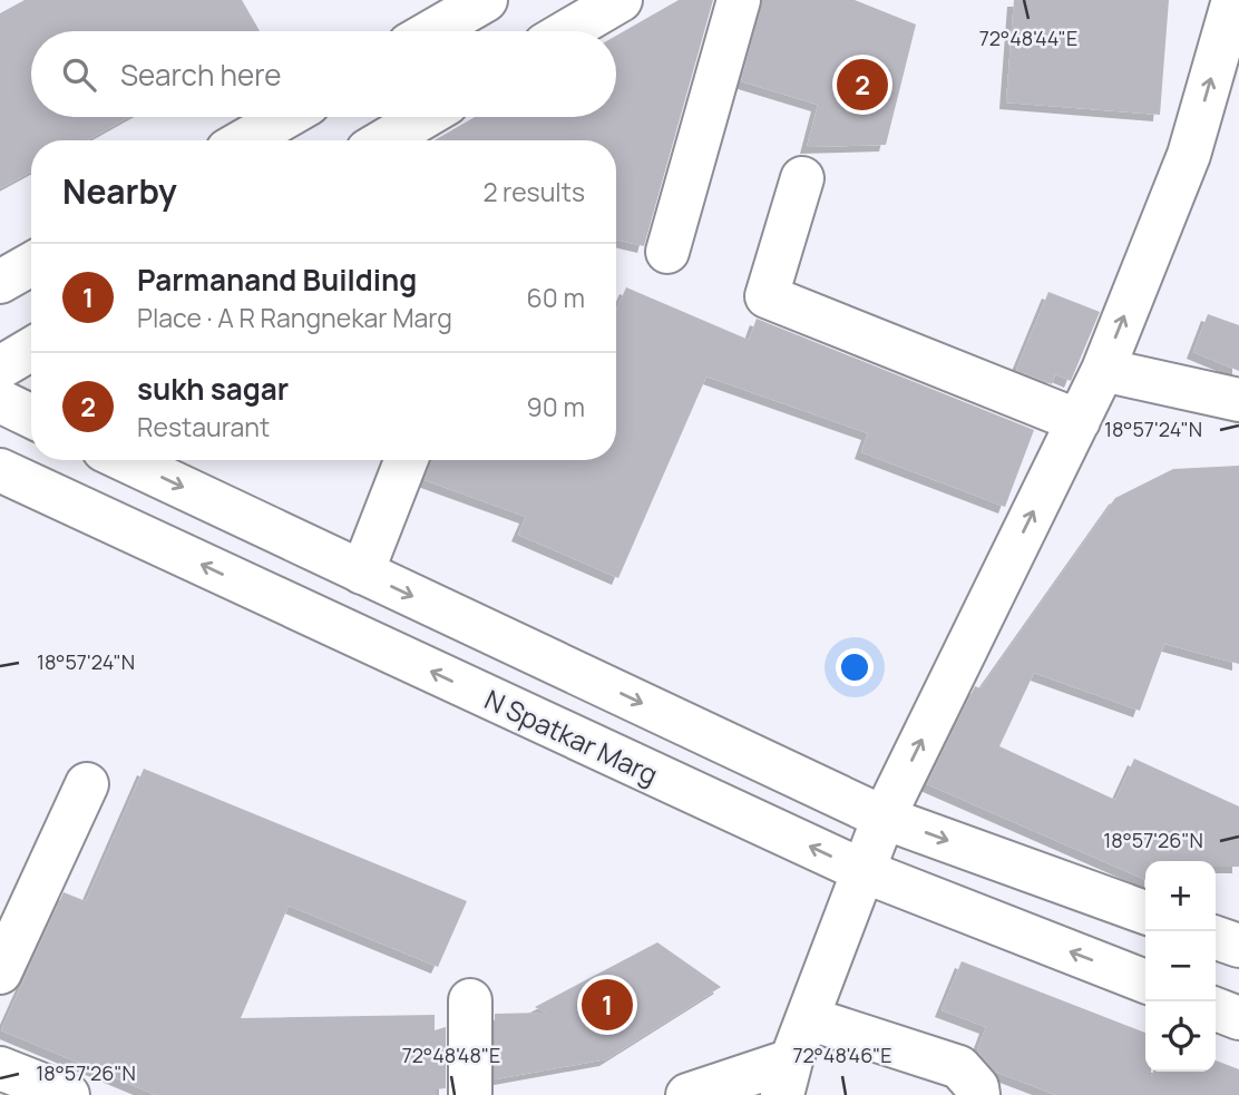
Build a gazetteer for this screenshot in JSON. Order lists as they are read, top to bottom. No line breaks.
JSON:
{"streets":{"main road":["N Spatkar Marg"]},"page":{"search":"Search here","pins":["2","1"],"heading":["Nearby","2 results"],"list":[{"mark":"1","name":"Parmanand Building","note":"Place · A R Rangnekar Marg","value":"60 m"},{"mark":"2","name":"sukh sagar","note":"Restaurant","value":"90 m"}],"map_buttons":["+","−"]},"coordinates":["72°48'44\"E","18°57'24\"N","18°57'26\"N","72°48'48\"E","72°48'46\"E"]}
